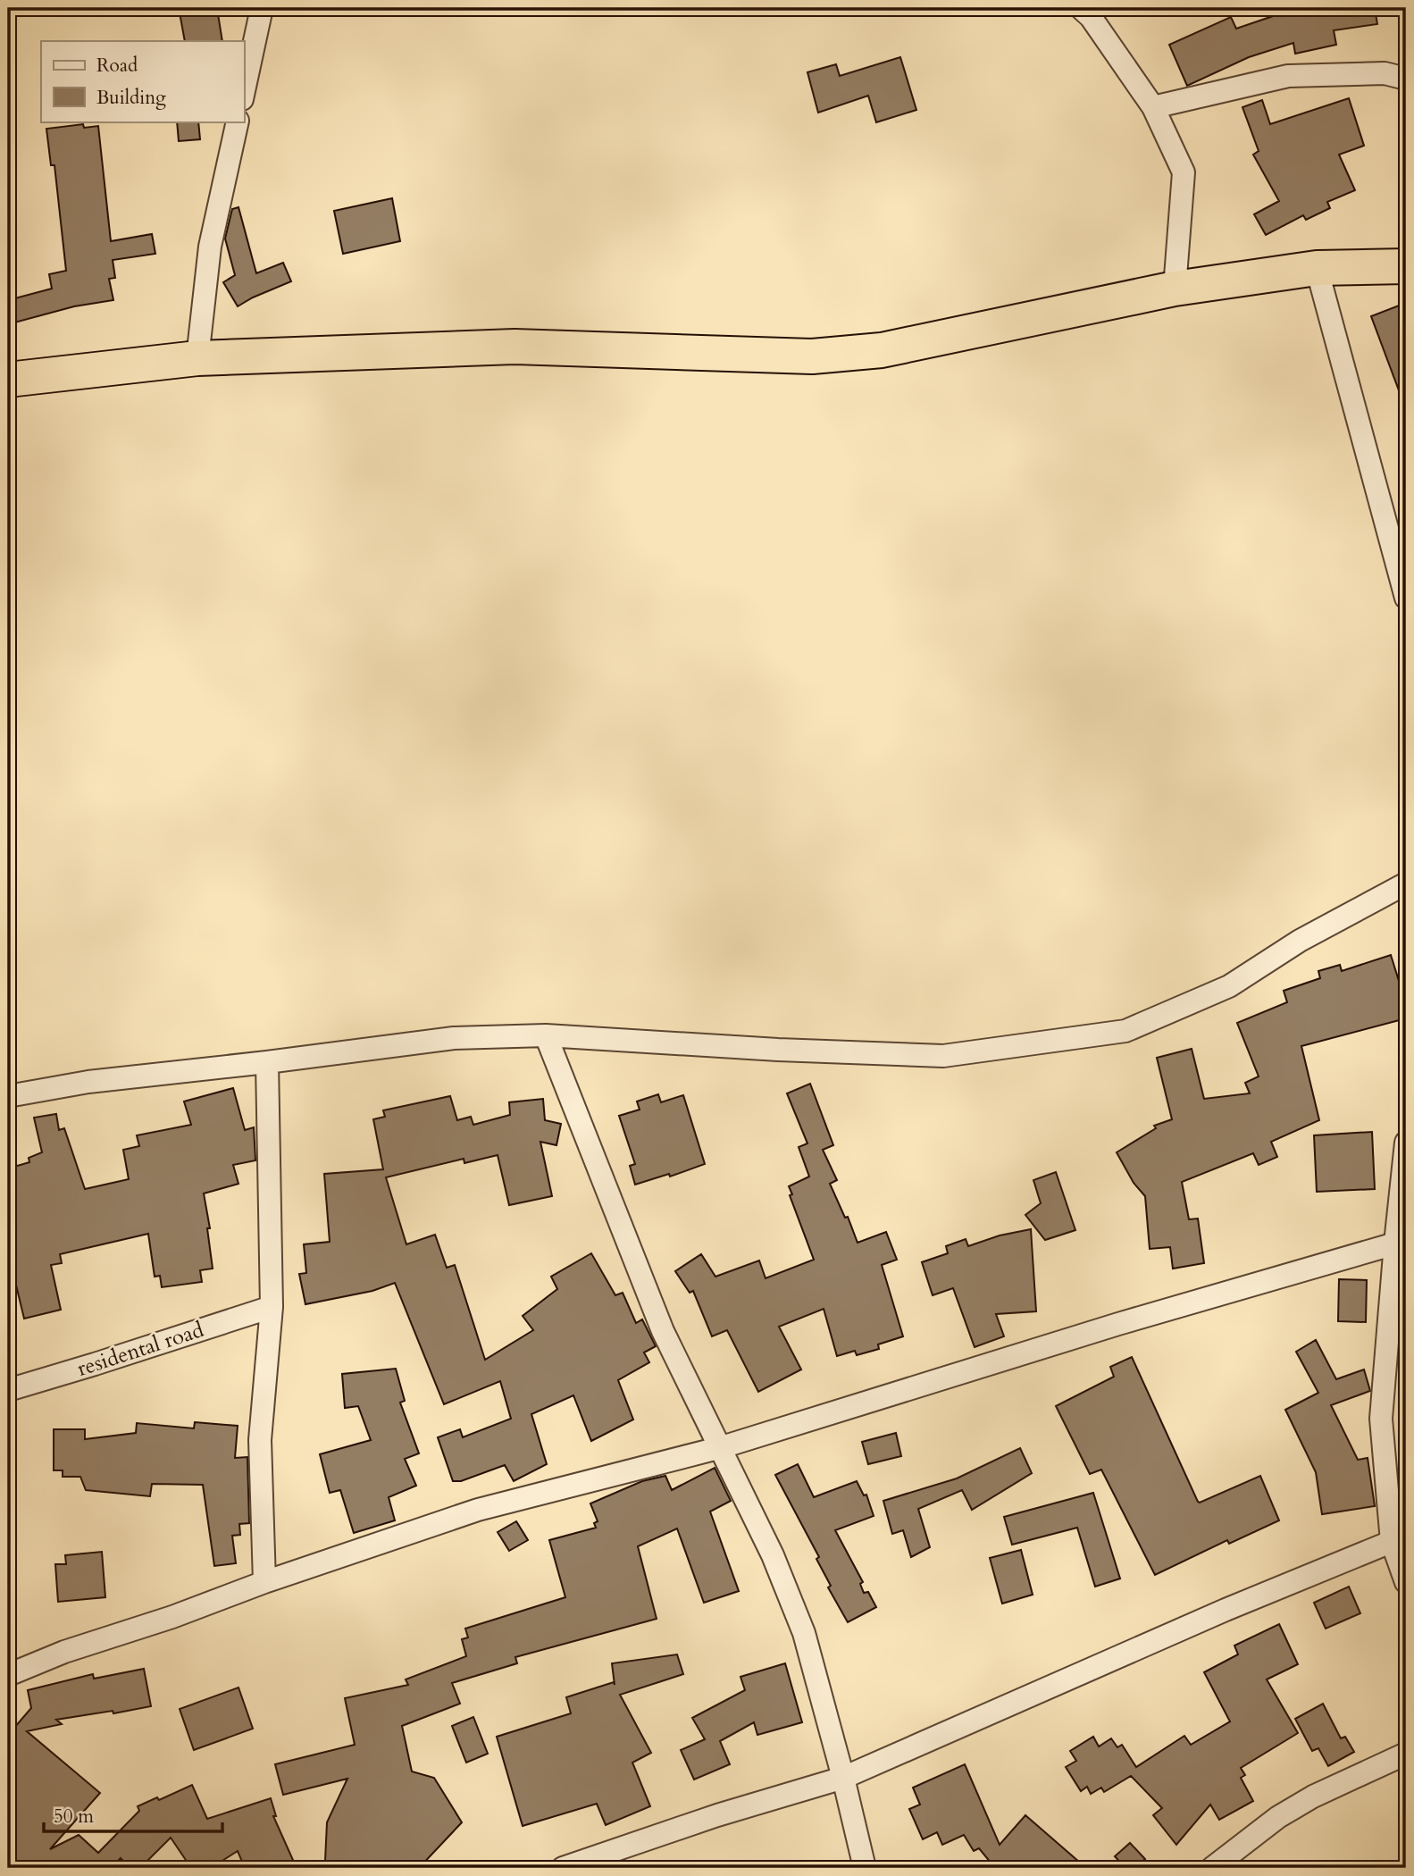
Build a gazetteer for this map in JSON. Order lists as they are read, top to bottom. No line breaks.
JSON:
{"streets":{"street":["residental road"]},"legend":["Road","Building"],"scale_bar":"50 m"}
